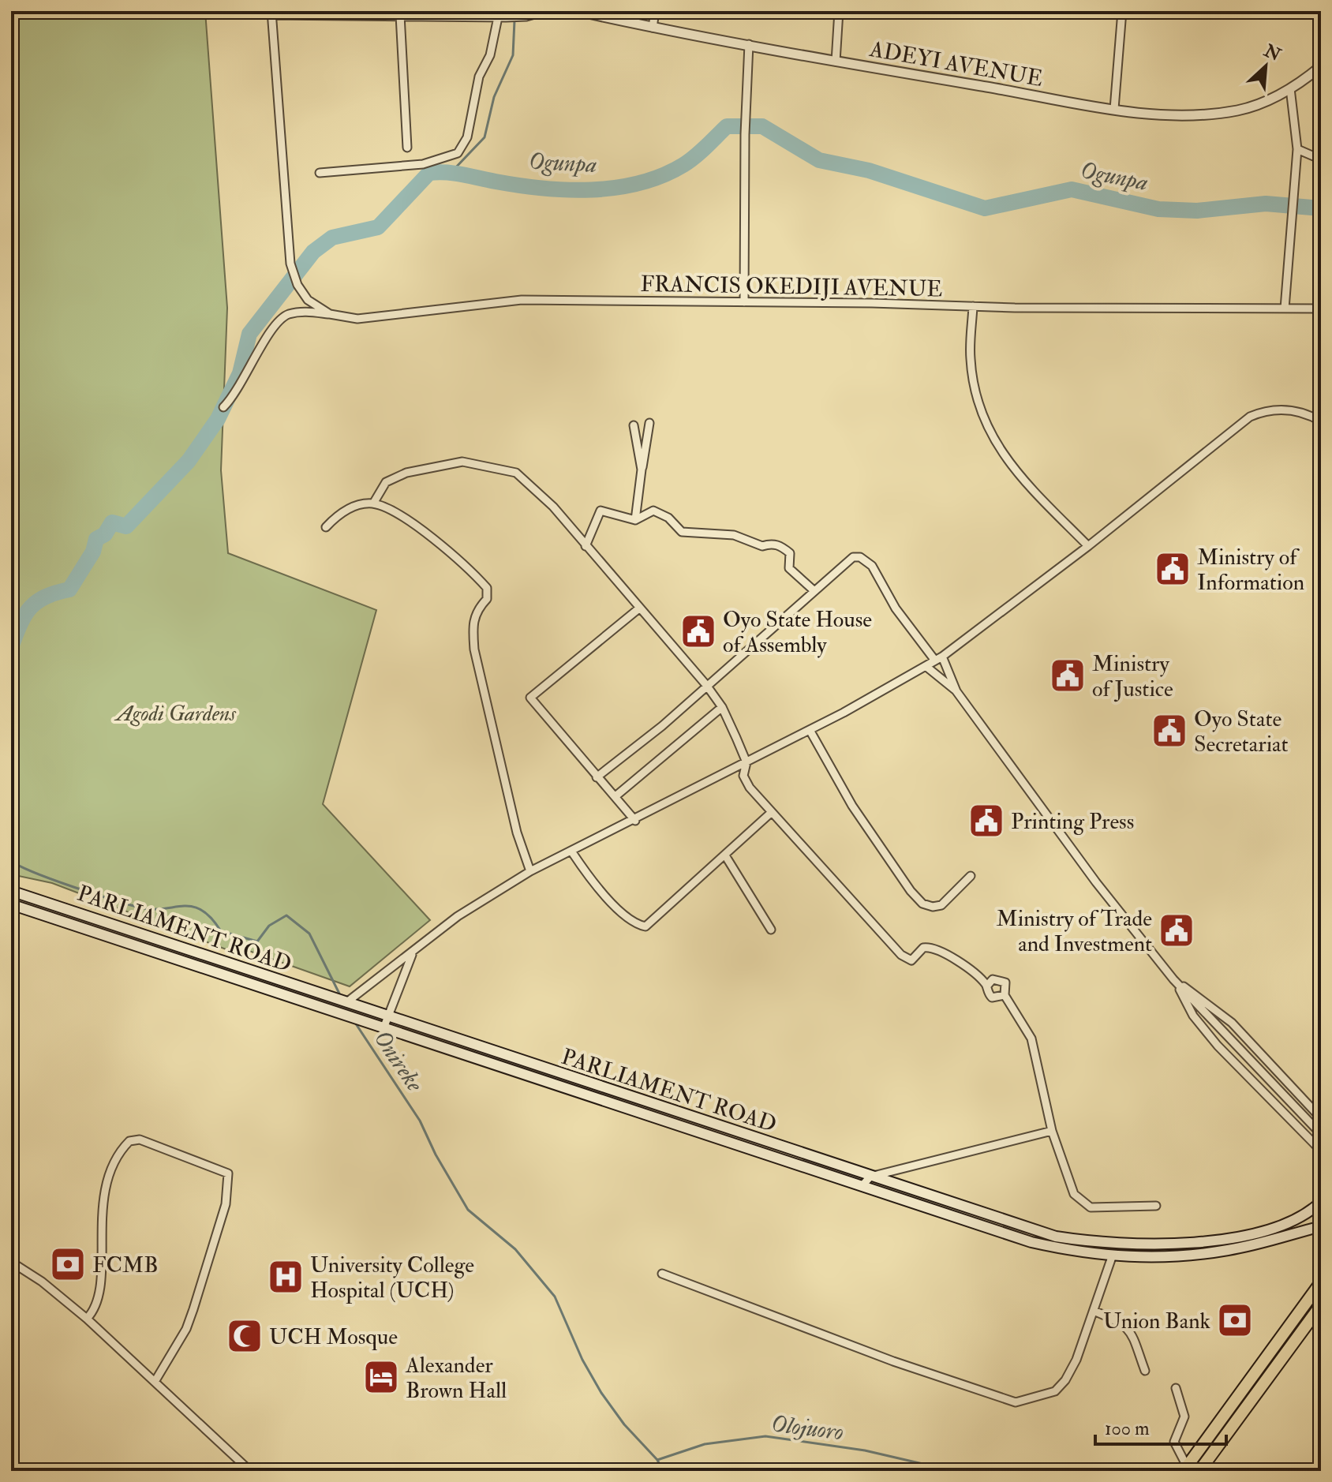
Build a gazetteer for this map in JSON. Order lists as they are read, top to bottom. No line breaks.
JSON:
{"streets":{"main road":["PARLIAMENT ROAD"],"street":["ADEYI AVENUE","FRANCIS OKEDIJI AVENUE"]},"water":["Ogunpa","Onireke","Olojuoro"],"parks":["Agodi Gardens"],"places":{"public building":["Ministry of Information","Oyo State House of Assembly","Ministry of Justice","Oyo State Secretariat","Printing Press","Ministry of Trade and Investment"],"bank":["FCMB","Union Bank"],"hospital":["University College Hospital (UCH)"],"mosque":["UCH Mosque"],"hotel":["Alexander Brown Hall"]},"scale_bar":"100 m","north":"top right"}
